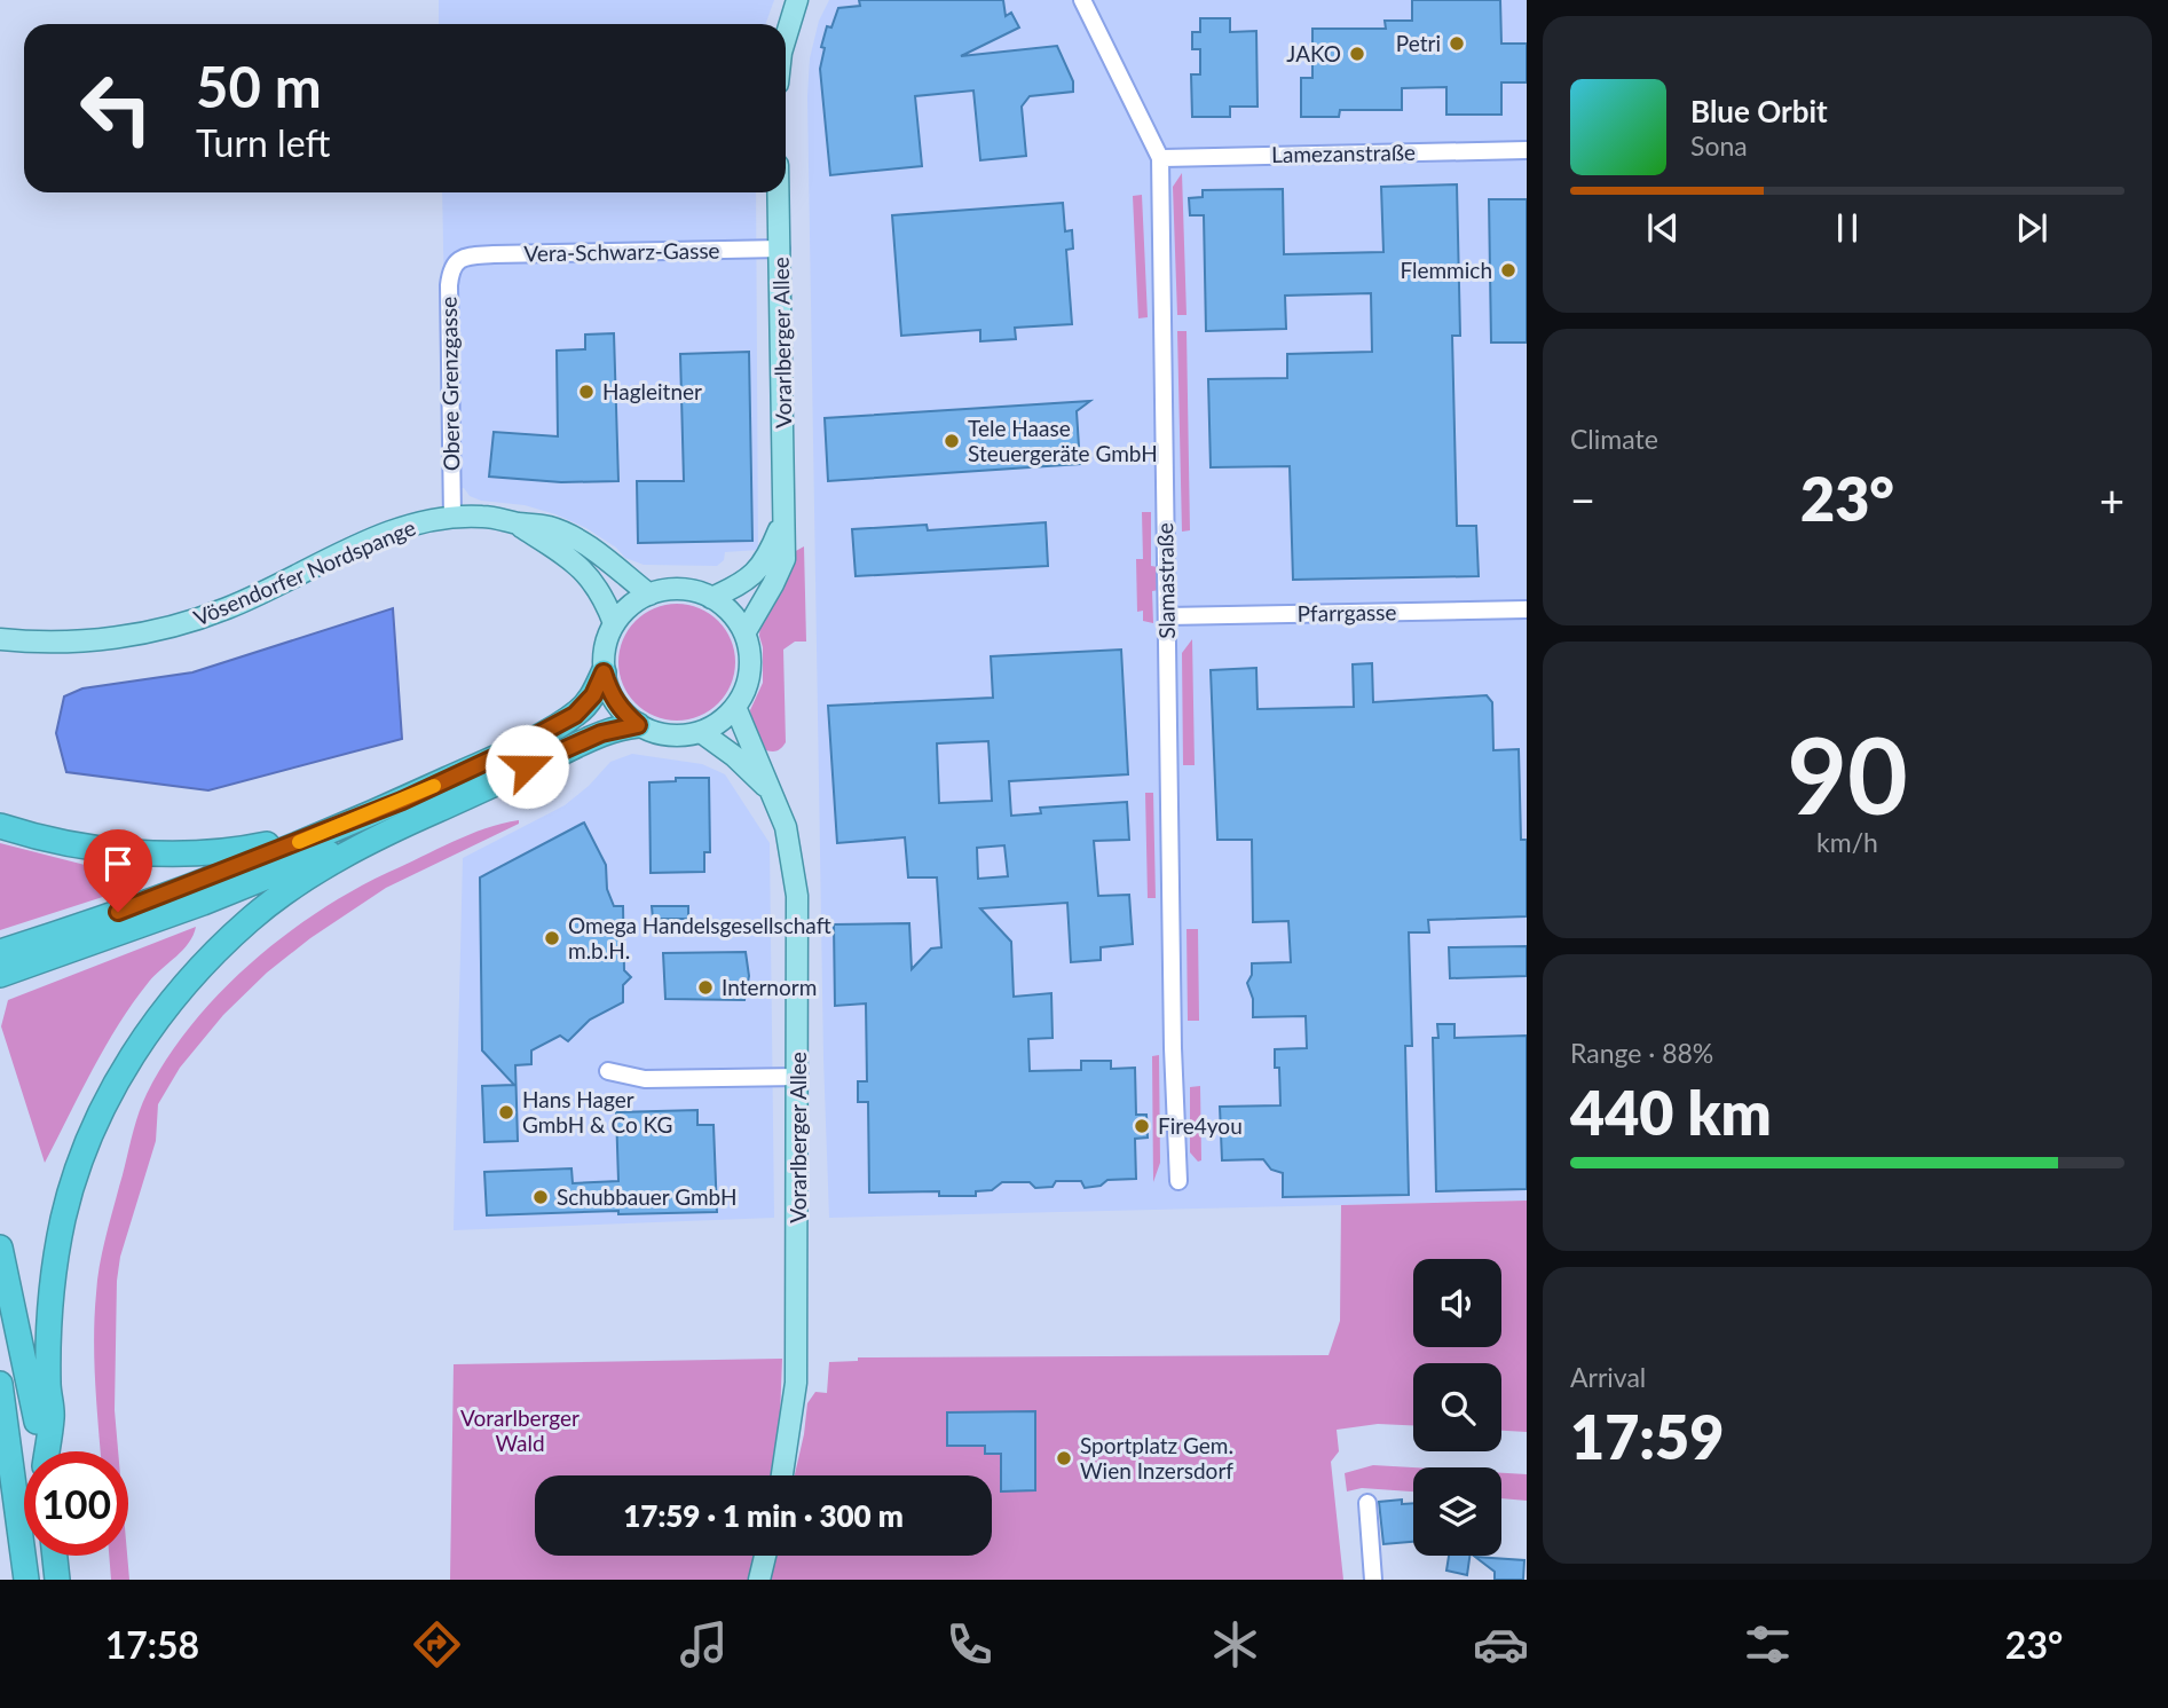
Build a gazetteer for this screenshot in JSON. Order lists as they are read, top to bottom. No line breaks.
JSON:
{"streets":{"main road":["Vorarlberger Allee","Vösendorfer Nordspange"],"street":["Lamezanstraße","Vera-Schwarz-Gasse","Obere Grenzgasse","Slamastraße","Pfarrgasse"]},"crossings":[["Lamezanstraße","Slamastraße"],["Vera-Schwarz-Gasse","Vorarlberger Allee"],["Vera-Schwarz-Gasse","Obere Grenzgasse"],["Vorarlberger Allee","Vösendorfer Nordspange"],["Obere Grenzgasse","Vösendorfer Nordspange"],["Slamastraße","Pfarrgasse"]],"parks":["Vorarlberger Wald"],"places":["Petri","JAKO","Flemmich","Hagleitner","Tele Haase Steuergeräte GmbH","Omega Handelsgesellschaft m.b.H.","Internorm","Hans Hager GmbH & Co KG","Fire4you","Schubbauer GmbH","Sportplatz Gem. Wien Inzersdorf"],"page":{"turn":["50 m","Turn left"],"song":["Blue Orbit","Sona"],"tile":["Climate",["90","km/h"],["Range · 88%","440 km"],["Arrival","17:59"]],"heat":["−","23°","+"],"limit":"100","trip":"17:59 · 1 min · 300 m","tabs":["17:58","23°"]}}
